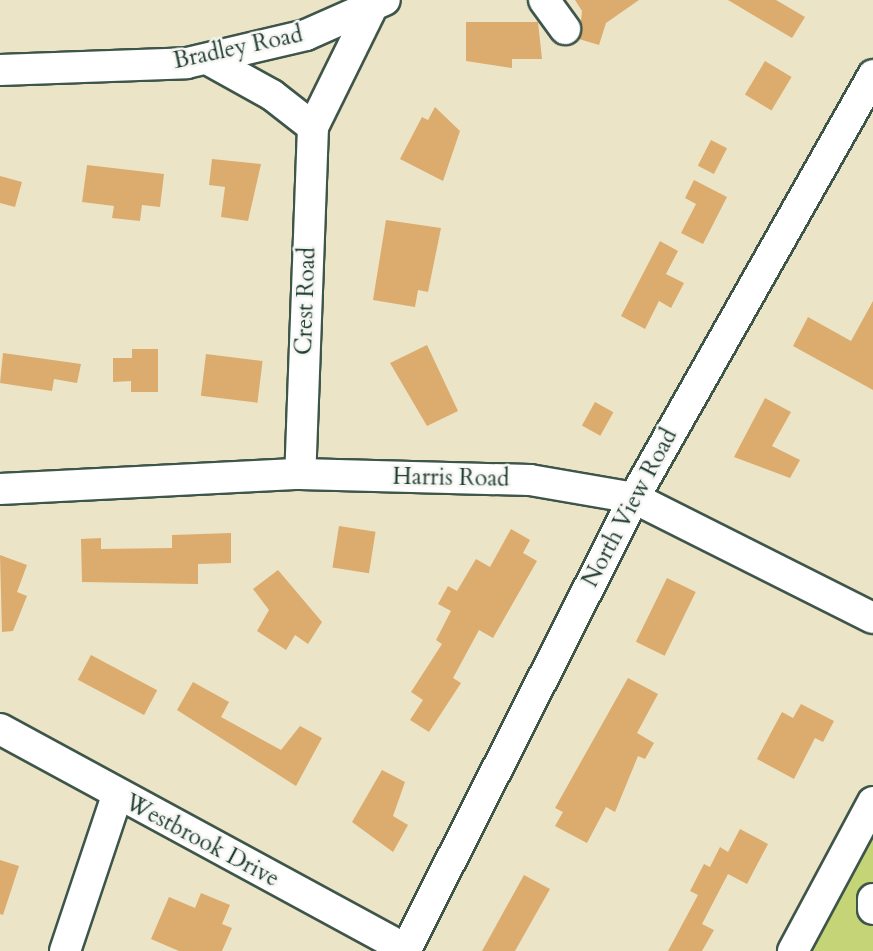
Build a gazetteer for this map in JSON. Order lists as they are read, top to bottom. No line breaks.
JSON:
{"streets":{"street":["Bradley Road","Crest Road","Harris Road","North View Road","Westbrook Drive"]},"crossings":[["Bradley Road","Crest Road"],["Crest Road","Harris Road"],["Harris Road","North View Road"],["North View Road","Westbrook Drive"]]}
